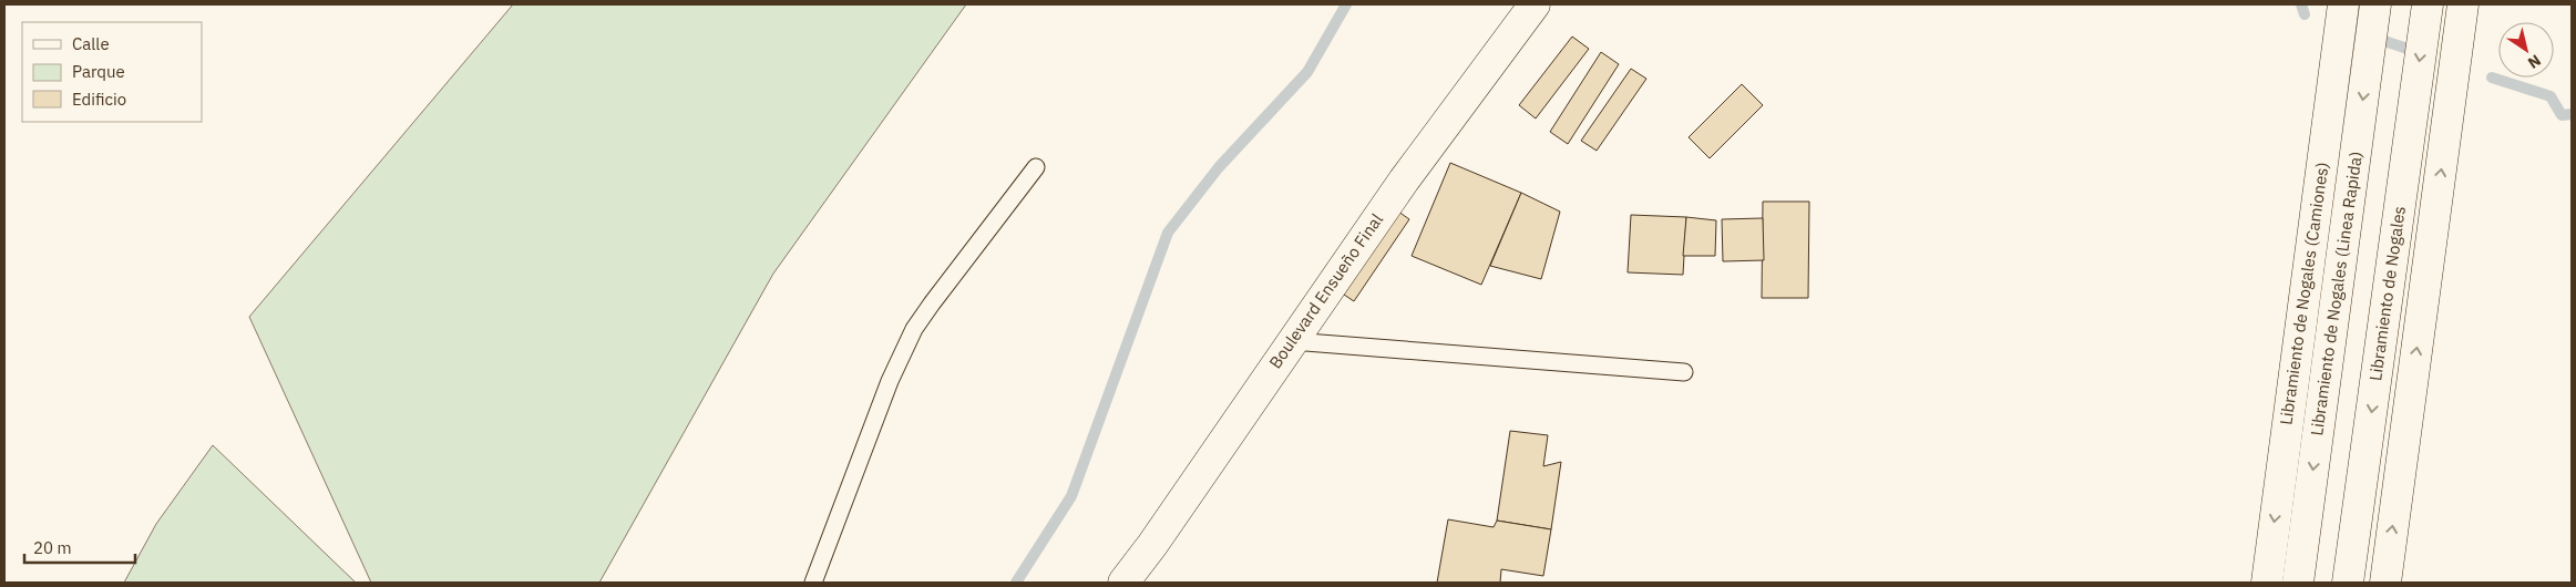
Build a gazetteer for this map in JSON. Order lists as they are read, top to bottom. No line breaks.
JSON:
{"streets":{"main road":["Boulevard Ensueño Final","Libramiento de Nogales (Camiones)","Libramiento de Nogales (Linea Rapida)","Libramiento de Nogales"]},"legend":["Calle","Parque","Edificio"],"scale_bar":"20 m","north":"bottom right"}
